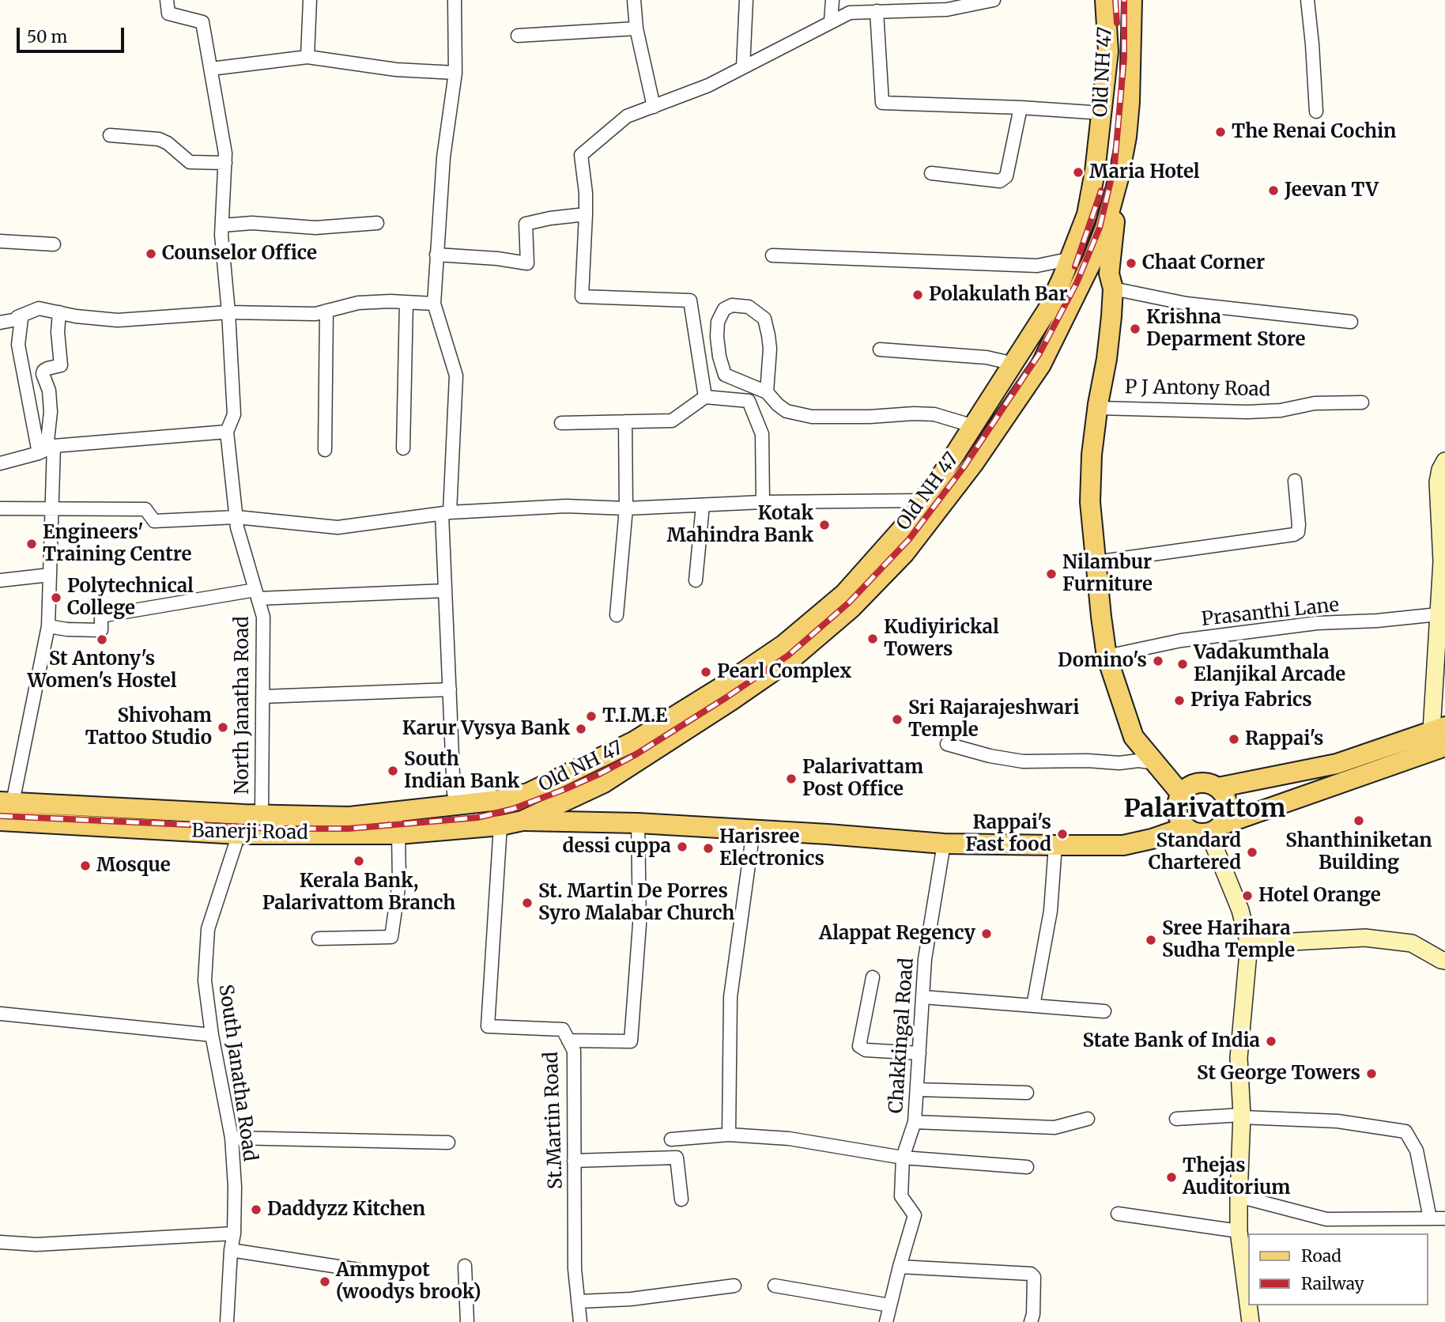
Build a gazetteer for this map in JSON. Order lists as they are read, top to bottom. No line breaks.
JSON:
{"streets":{"main road":["Old NH 47","Banerji Road"],"street":["P J Antony Road","Prasanthi Lane","North Janatha Road","Chakkingal Road","South Janatha Road","St.Martin Road"]},"crossings":[["Old NH 47","P J Antony Road"],["Old NH 47","Prasanthi Lane"],["Old NH 47","Banerji Road"],["Old NH 47","Chakkingal Road"],["Old NH 47","St.Martin Road"],["North Janatha Road","Banerji Road"],["Banerji Road","South Janatha Road"],["Banerji Road","St.Martin Road"]],"districts":["Palarivattom"],"places":["The Renai Cochin","Maria Hotel","Jeevan TV","Counselor Office","Chaat Corner","Polakulath Bar","Krishna Deparment Store","Kotak Mahindra Bank","Engineers' Training Centre","Nilambur Furniture","Polytechnical College","Kudiyirickal Towers","St Antony's Women's Hostel","Domino's","Vadakumthala Elanjikal Arcade","Pearl Complex","Priya Fabrics","T.I.M.E","Sri Rajarajeshwari Temple","Shivoham Tattoo Studio","Karur Vysya Bank","Rappai's","South Indian Bank","Palarivattam Post Office","Shanthiniketan Building","Rappai's Fast food","dessi cuppa","Harisree Electronics","Standard Chartered","Kerala Bank, Palarivattom Branch","Mosque","Hotel Orange","St. Martin De Porres Syro Malabar Church","Alappat Regency","Sree Harihara Sudha Temple","State Bank of India","St George Towers","Thejas Auditorium","Daddyzz Kitchen","Ammypot (woodys brook)"],"legend":["Road","Railway"],"scale_bar":"50 m"}
